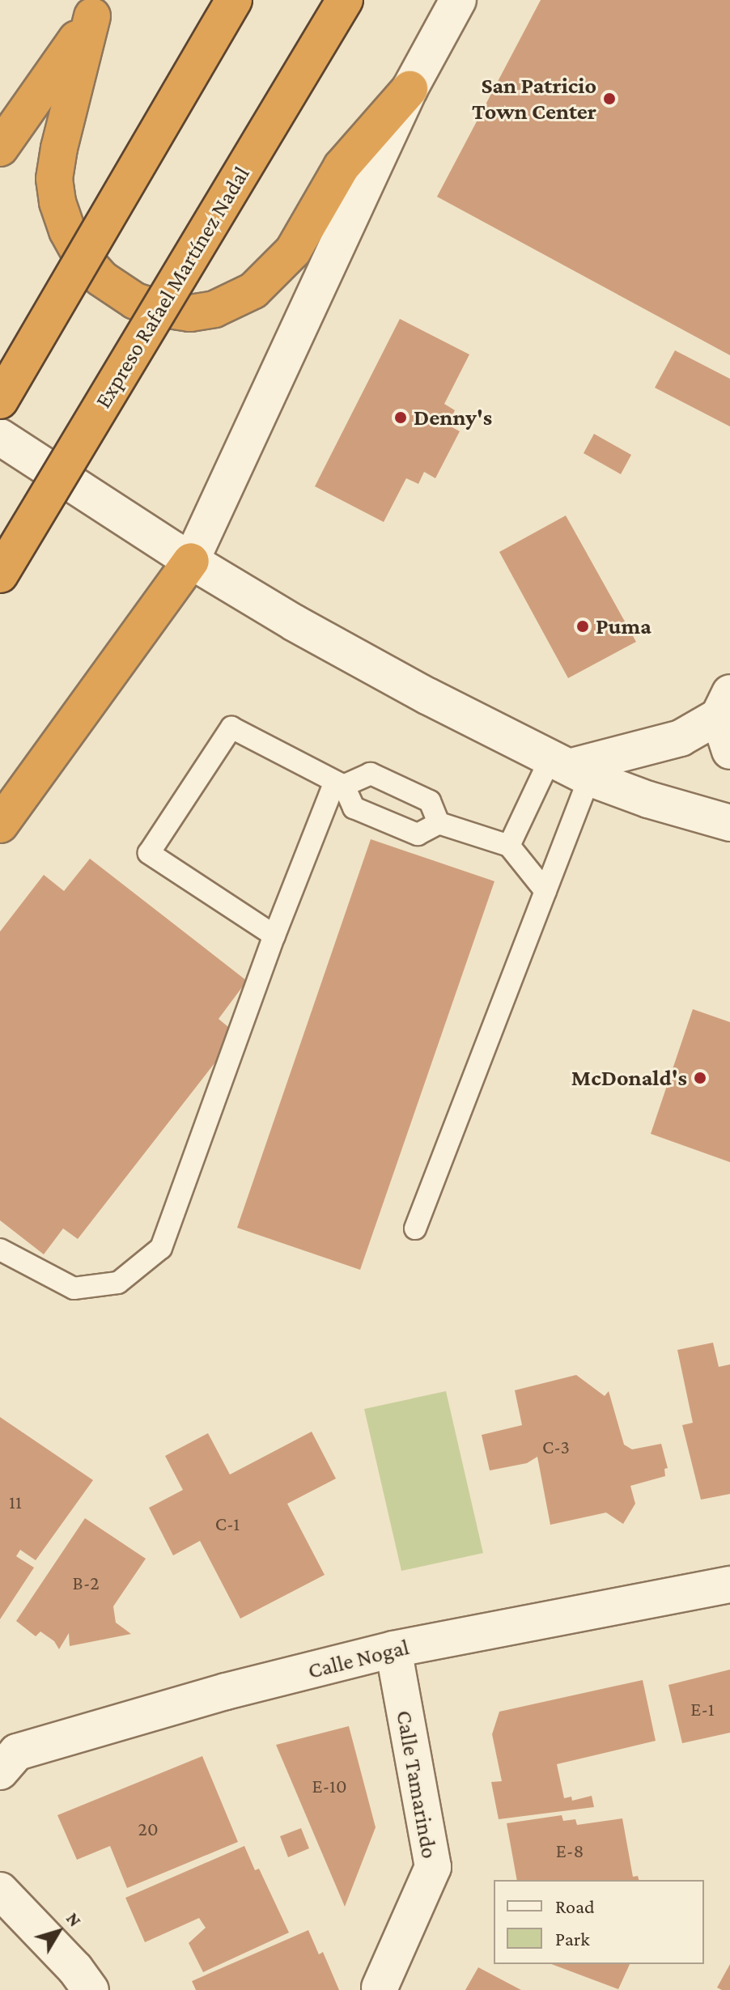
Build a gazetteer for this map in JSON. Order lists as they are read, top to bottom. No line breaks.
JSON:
{"streets":{"highway":["Expreso Rafael Martínez Nadal"],"street":["Calle Nogal","Calle Tamarindo"]},"crossings":[["Calle Nogal","Calle Tamarindo"]],"places":["San Patricio Town Center","Denny's","Puma","McDonald's"],"house_numbers":["C-3","11","C-1","B-2","E-1","E-10","20","E-8"],"legend":["Road","Park"],"north":"top right"}
